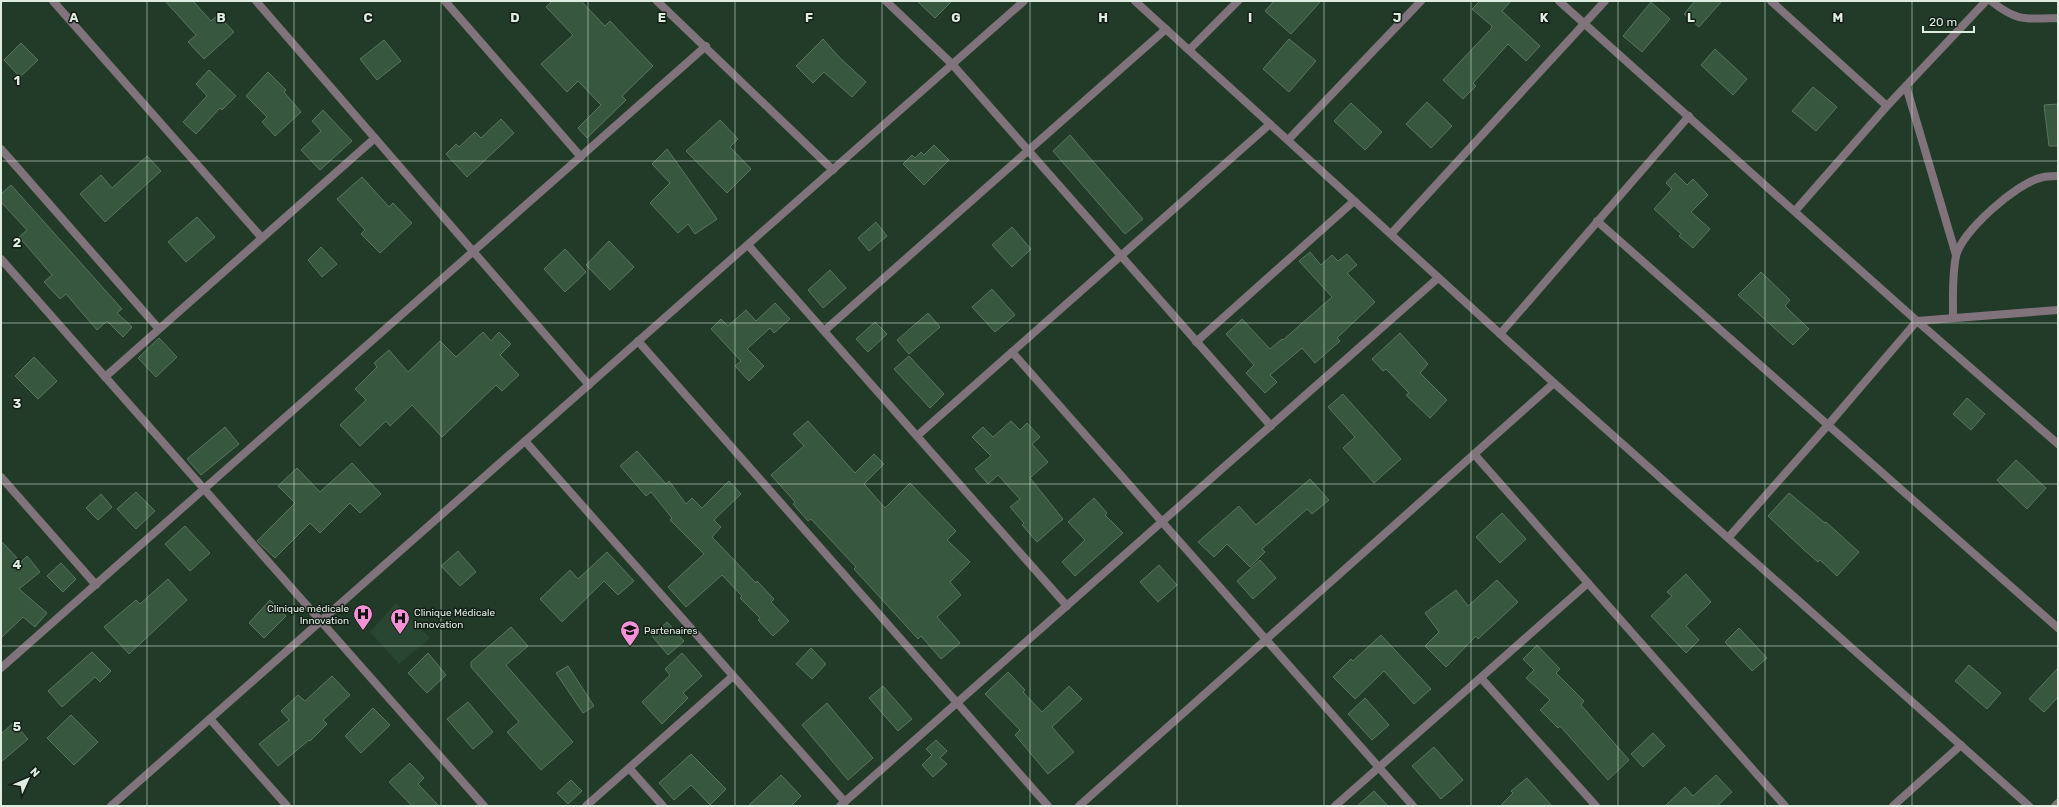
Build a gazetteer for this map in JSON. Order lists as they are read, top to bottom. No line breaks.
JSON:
{"places":{"hospital":["Clinique médicale Innovation","Clinique Médicale Innovation"],"school or university":["Partenaires"]},"scale_bar":"20 m","north":"top right","grid":{"columns":["A","B","C","D","E","F","G","H","I","J","K","L","M"],"rows":["1","2","3","4","5"]}}
